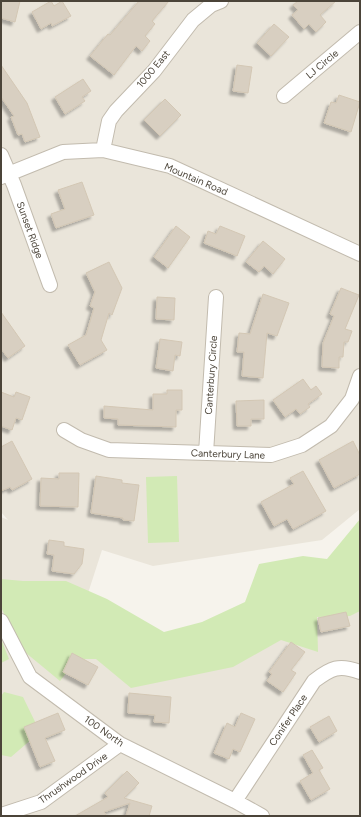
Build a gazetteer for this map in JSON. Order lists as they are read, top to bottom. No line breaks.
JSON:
{"streets":{"street":["LJ Circle","1000 East","Mountain Road","Sunset Ridge","Canterbury Circle","Canterbury Lane","Conifer Place","100 North","Thrushwood Drive"]},"crossings":[["1000 East","Mountain Road"],["Mountain Road","Sunset Ridge"],["Canterbury Circle","Canterbury Lane"],["Conifer Place","100 North"],["100 North","Thrushwood Drive"]]}
